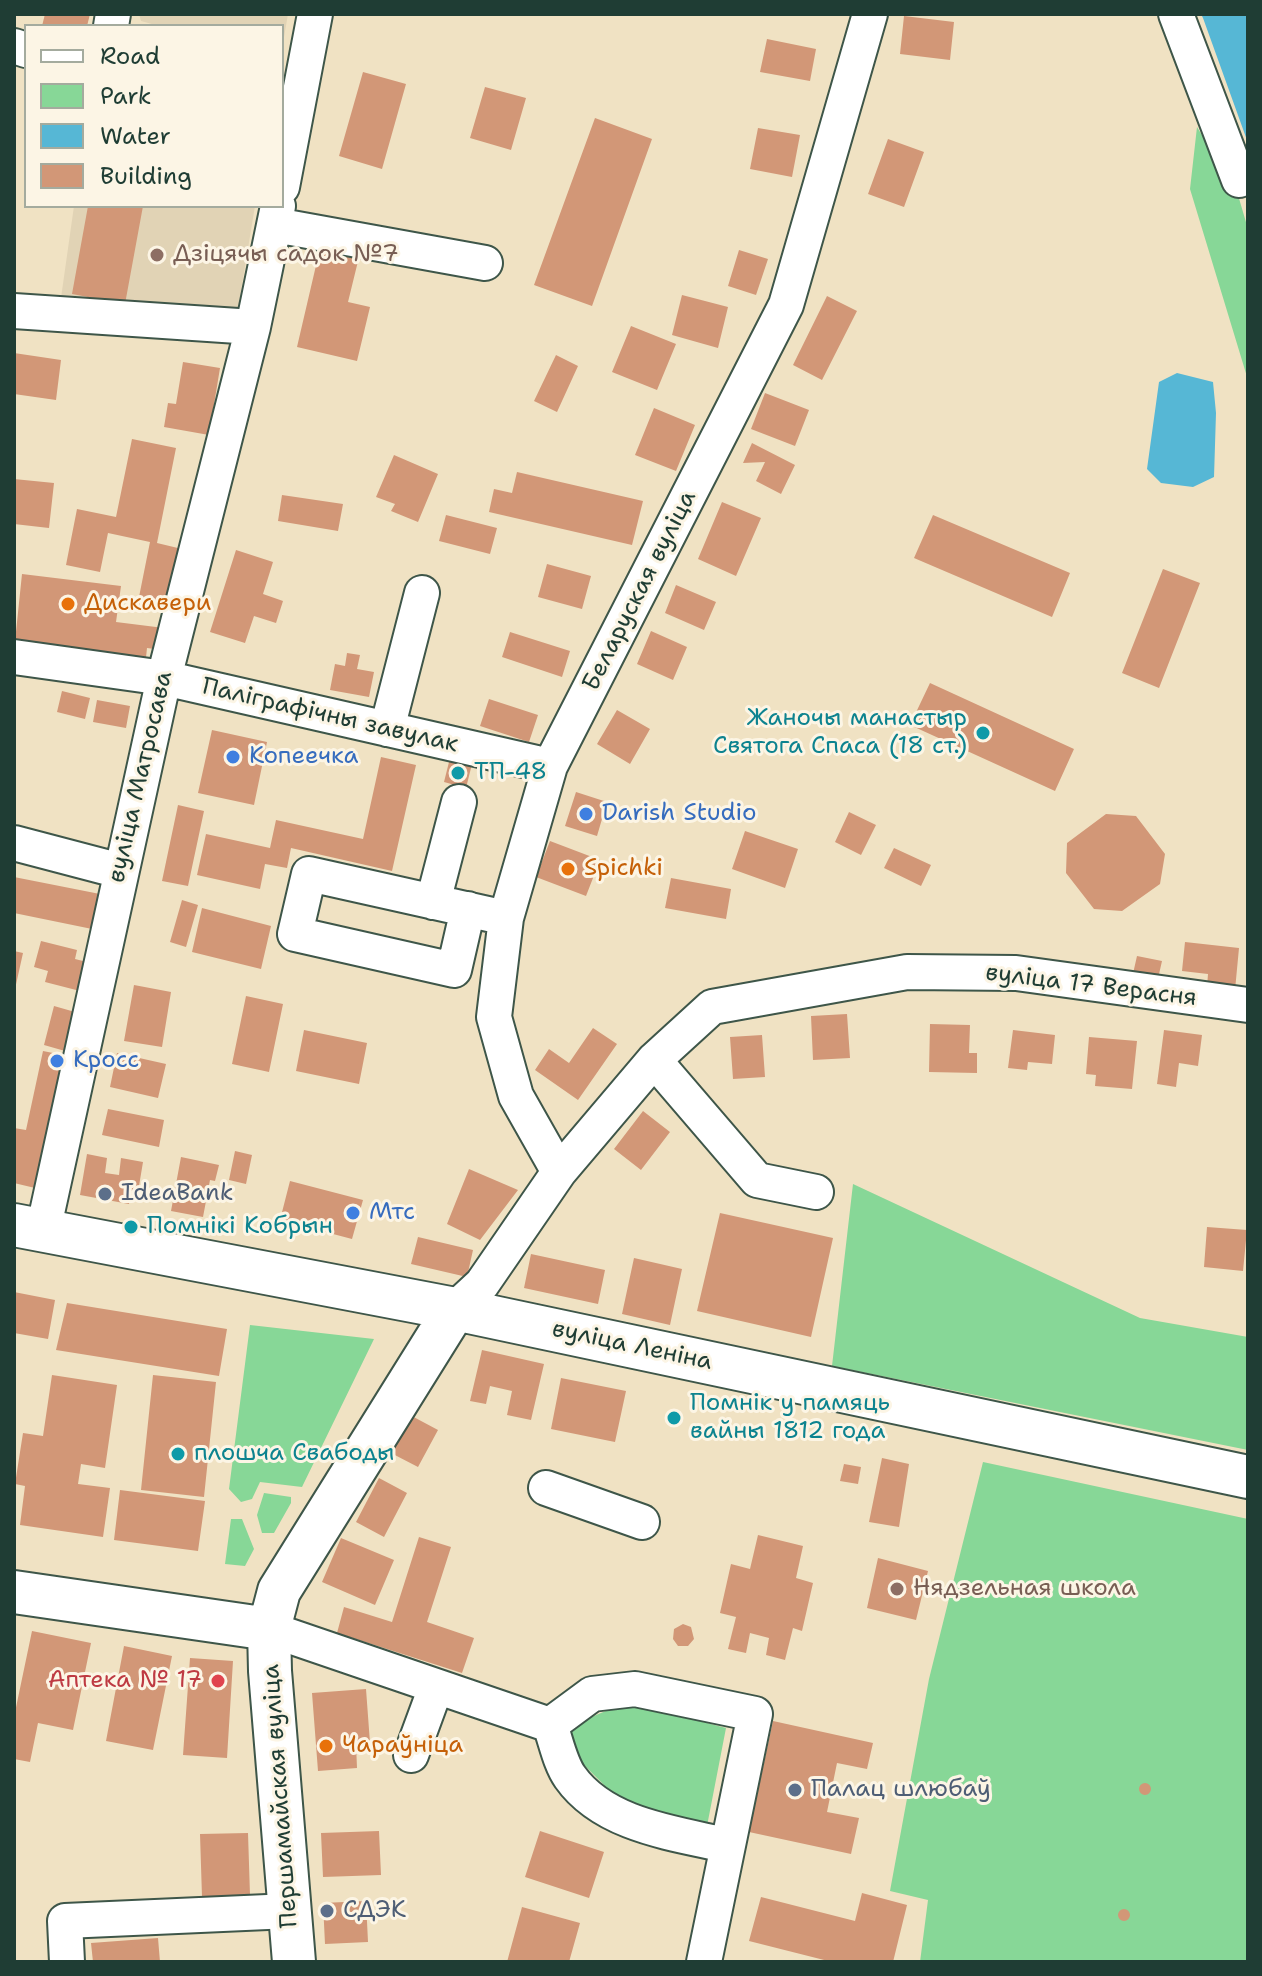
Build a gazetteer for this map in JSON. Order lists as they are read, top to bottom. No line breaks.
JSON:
{"streets":{"main road":["вуліца Леніна","Першамайская вуліца"],"street":["Беларуская вуліца","Паліграфічны завулак","вуліца Матросава","вуліца 17 Верасня"]},"crossings":[["Беларуская вуліца","Паліграфічны завулак"],["Беларуская вуліца","вуліца 17 Верасня"],["Паліграфічны завулак","вуліца Матросава"],["вуліца Матросава","вуліца Леніна"],["вуліца 17 Верасня","вуліца Леніна"]],"places":["Дзіцячы садок №7","Дискавери","Жаночы манастыр Святога Спаса (18 ст.)","Копеечка","ТП-48","Darish Studio","Spichki","Кросс","IdeaBank","Мтс","Помнікі Кобрын","Помнік у памяць вайны 1812 года","плошча Свабоды","Нядзельная школа","Аптека № 17","Чараўніца","Палац шлюбаў","СДЭК"],"legend":["Road","Park","Water","Building"]}
